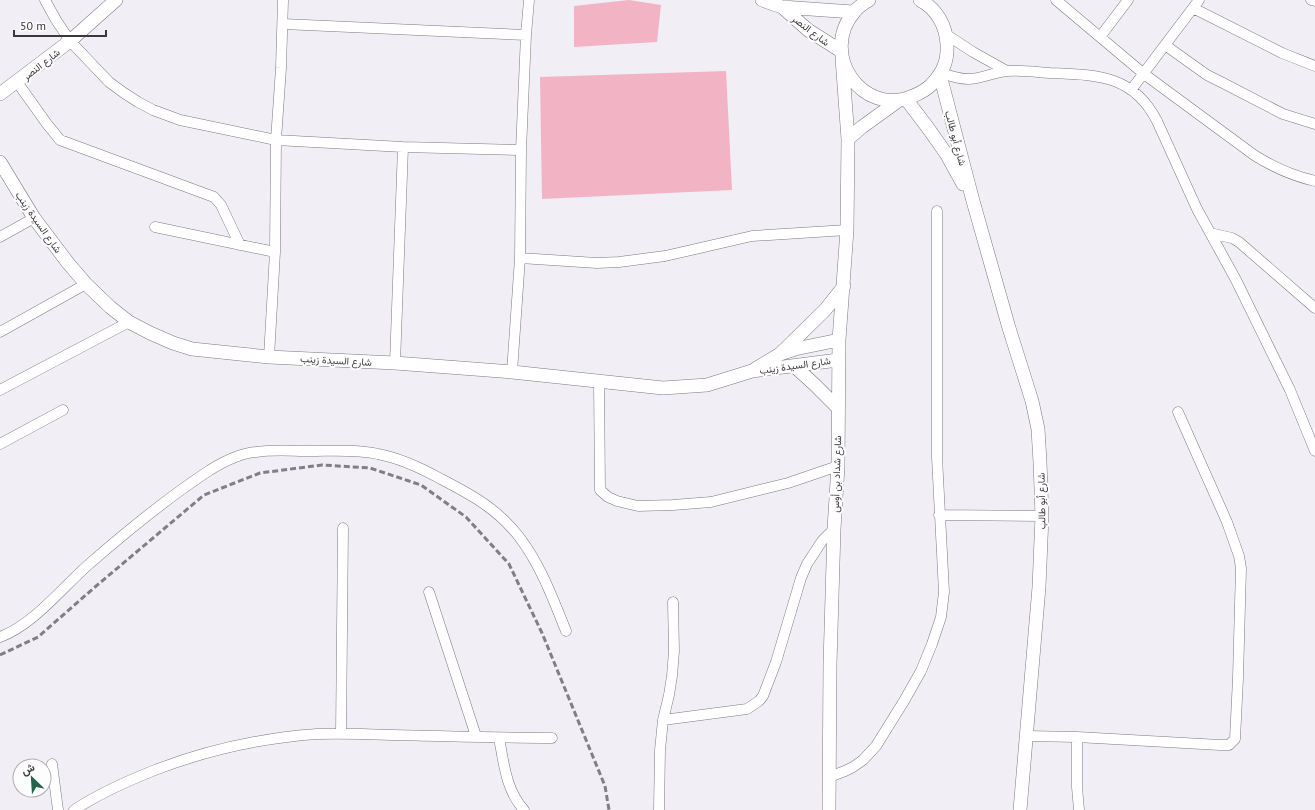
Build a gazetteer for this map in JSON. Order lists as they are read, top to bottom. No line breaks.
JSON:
{"streets":{"street":["شارع النصر","شارع أبو طالب","شارع السيدة زينب","شارع شداد بن أوس"]},"crossings":[["شارع النصر","شارع شداد بن أوس"],["شارع السيدة زينب","شارع شداد بن أوس"]],"scale_bar":"50 m","north":"top left"}
